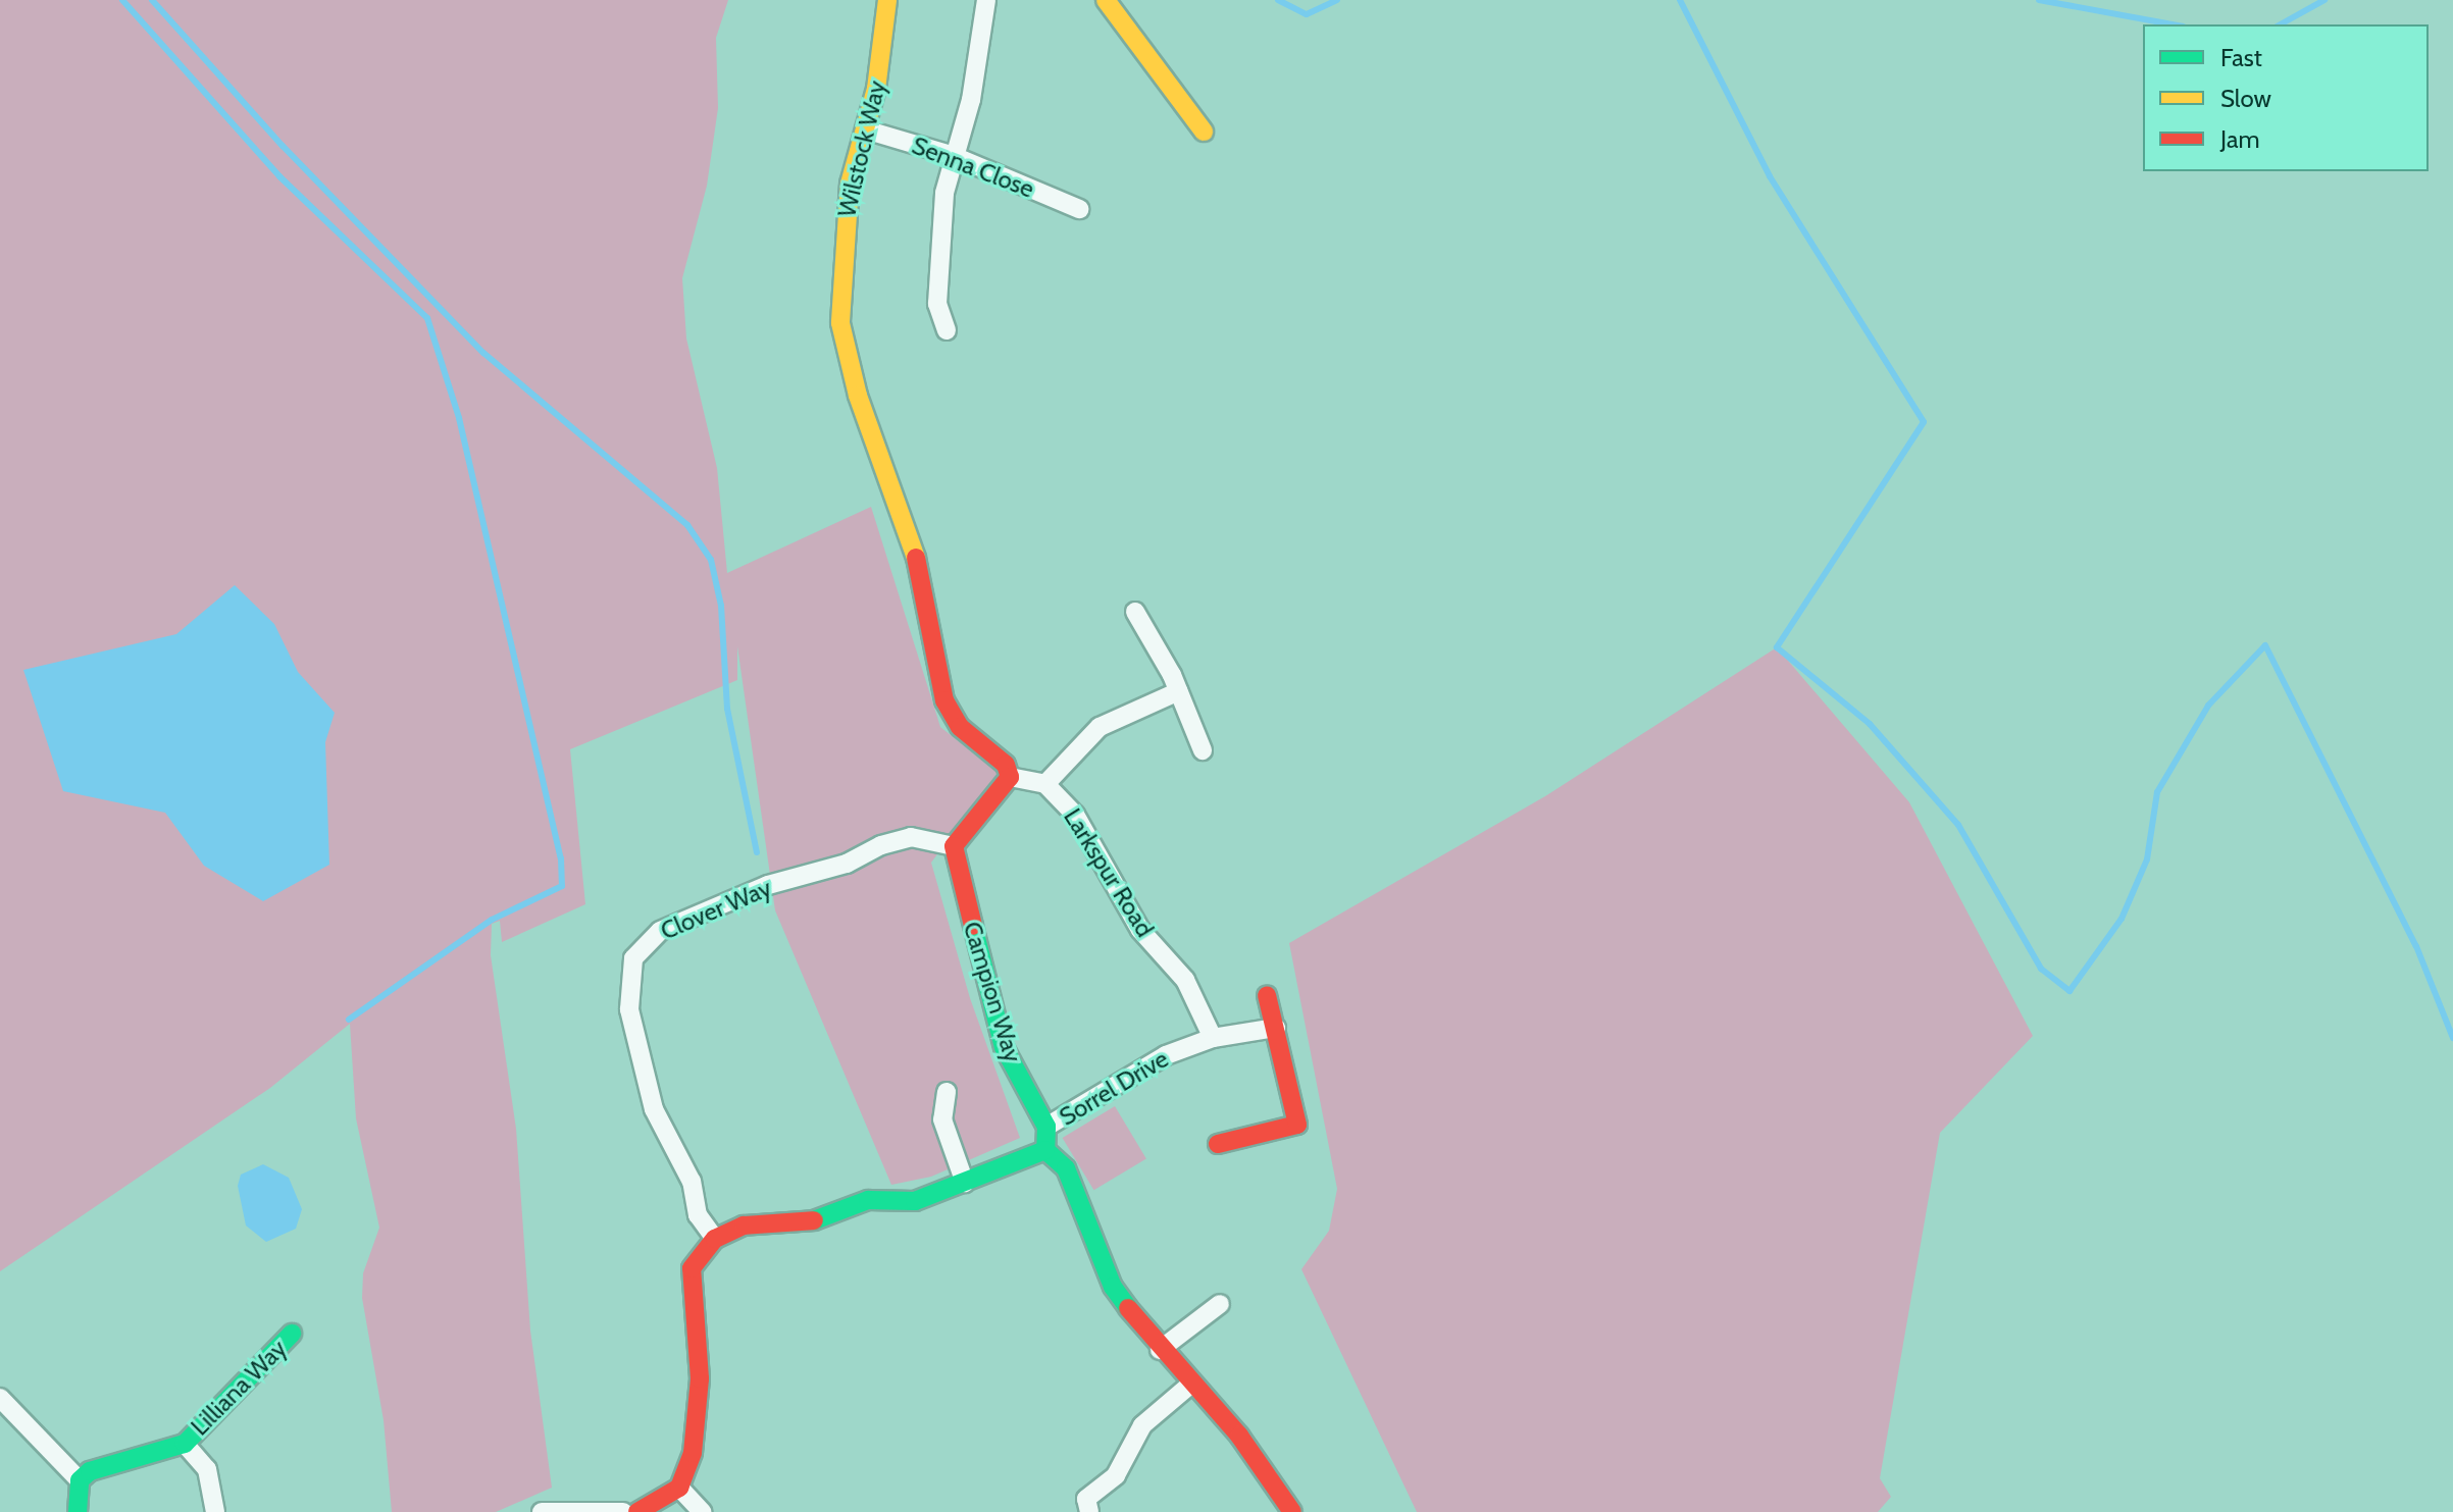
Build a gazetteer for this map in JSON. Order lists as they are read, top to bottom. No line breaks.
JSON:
{"streets":{"street":["Wilstock Way","Senna Close","Larkspur Road","Clover Way","Campion Way","Sorrel Drive","Lilliana Way"]},"crossings":[["Wilstock Way","Senna Close"],["Wilstock Way","Larkspur Road"],["Larkspur Road","Sorrel Drive"],["Clover Way","Campion Way"],["Clover Way","Sorrel Drive"],["Campion Way","Sorrel Drive"]],"legend":["Fast","Slow","Jam"]}
